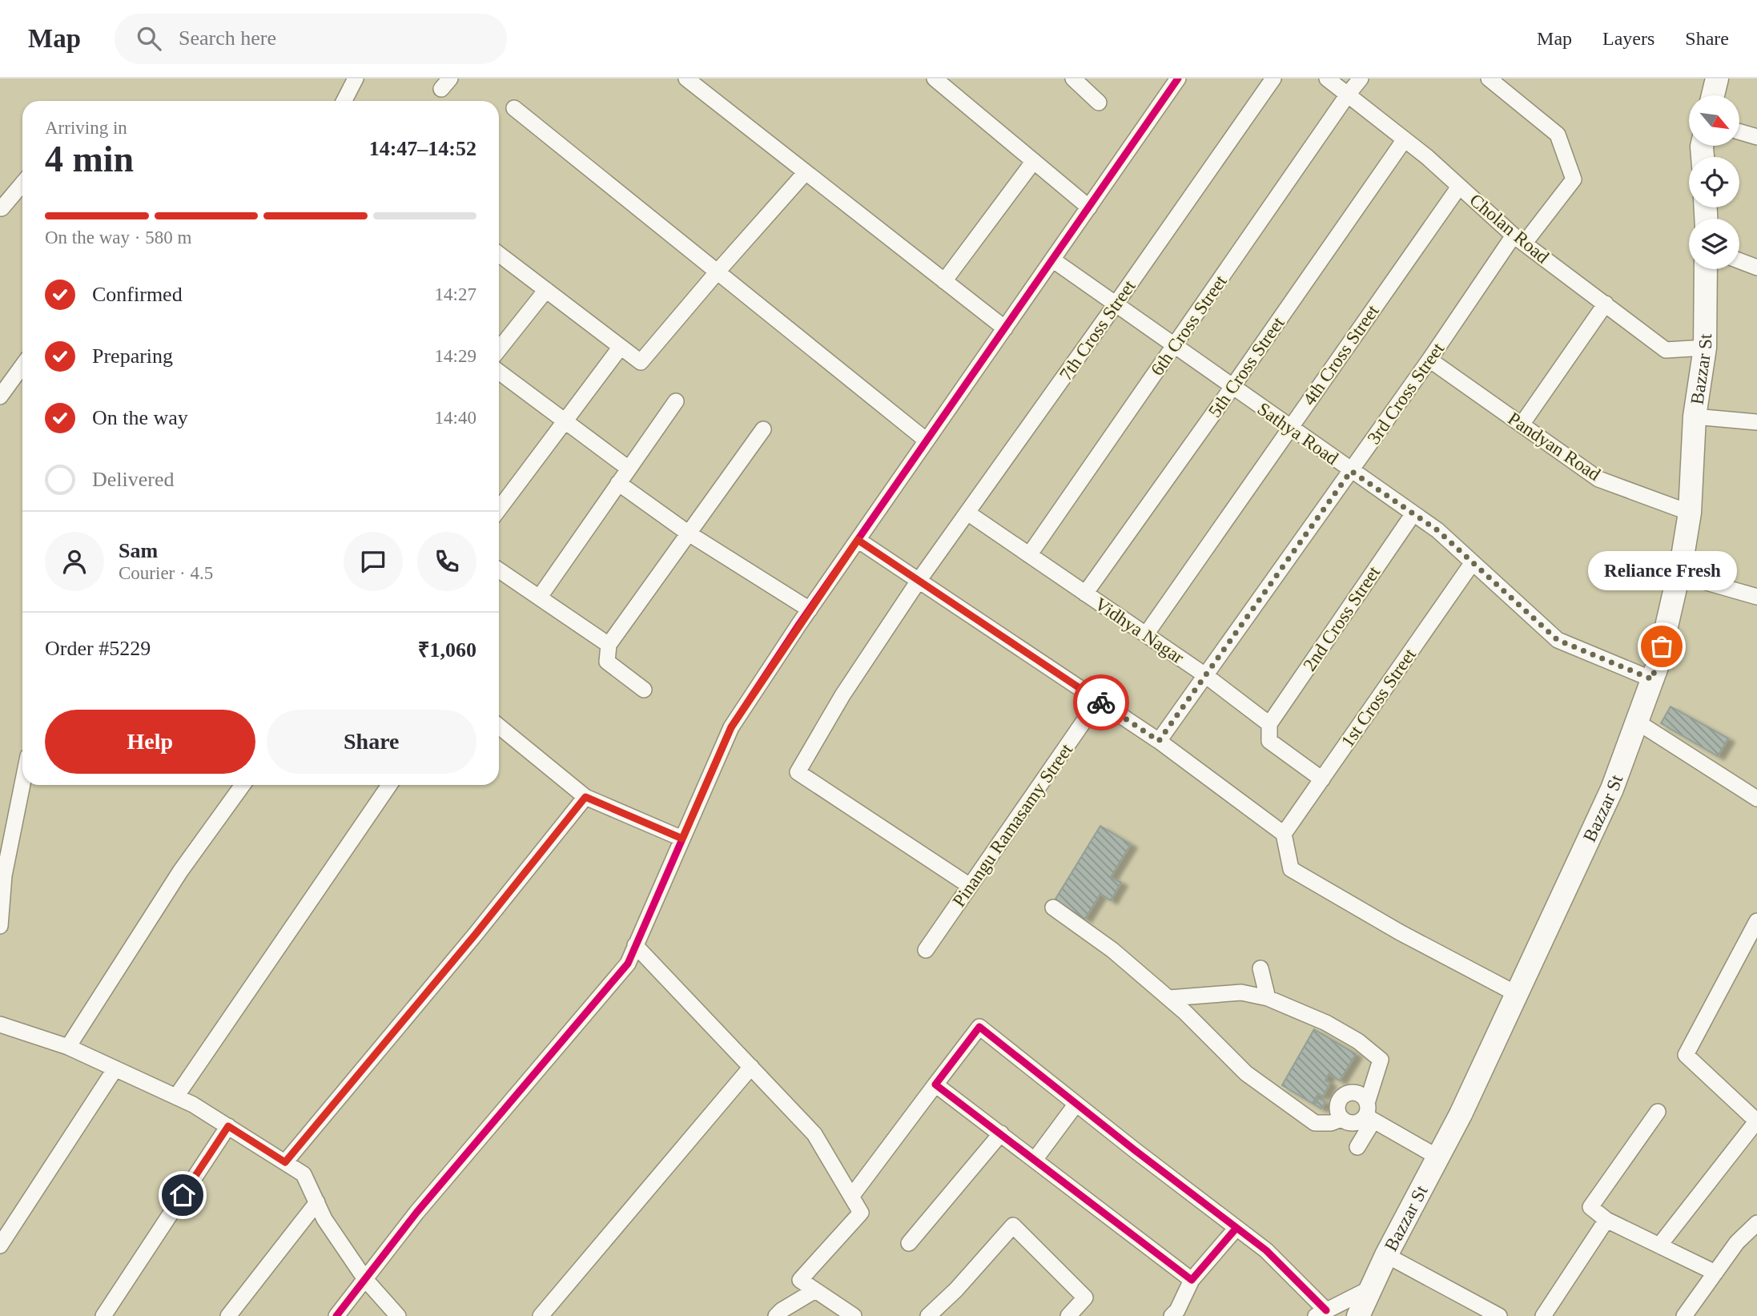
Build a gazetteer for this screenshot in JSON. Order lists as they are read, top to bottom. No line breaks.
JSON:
{"streets":{"main road":["Bazzar St"],"street":["Cholan Road","6th Cross Street","7th Cross Street","4th Cross Street","5th Cross Street","3rd Cross Street","Sathya Road","Pandyan Road","2nd Cross Street","Vidhya Nagar","1st Cross Street","Pinangu Ramasamy Street"]},"crossings":[["Cholan Road","6th Cross Street"],["Cholan Road","4th Cross Street"],["Cholan Road","5th Cross Street"],["Cholan Road","Bazzar St"],["Cholan Road","3rd Cross Street"],["6th Cross Street","Sathya Road"],["6th Cross Street","Vidhya Nagar"],["7th Cross Street","Sathya Road"],["7th Cross Street","Vidhya Nagar"],["7th Cross Street","Pinangu Ramasamy Street"],["4th Cross Street","Sathya Road"],["4th Cross Street","Vidhya Nagar"],["5th Cross Street","Sathya Road"],["5th Cross Street","Vidhya Nagar"],["Bazzar St","Sathya Road"],["Bazzar St","Pandyan Road"],["3rd Cross Street","Sathya Road"],["3rd Cross Street","Pandyan Road"],["3rd Cross Street","Vidhya Nagar"],["Sathya Road","2nd Cross Street"],["Sathya Road","1st Cross Street"],["2nd Cross Street","Vidhya Nagar"]],"places":["Reliance Fresh"],"north":"bottom right","page":{"header":"Map","search":"Search here","nav":["Map","Layers","Share"],"heading":["4 min","Arriving in","14:47–14:52"],"panel":["Sam","Courier · 4.5","Order #5229","₹1,060"],"bar":"On the way · 580 m","list":[["Confirmed","14:27"],["Preparing","14:29"],["On the way","14:40"],"Delivered"],"bubble":"Reliance Fresh","buttons":["Help","Share"]}}
